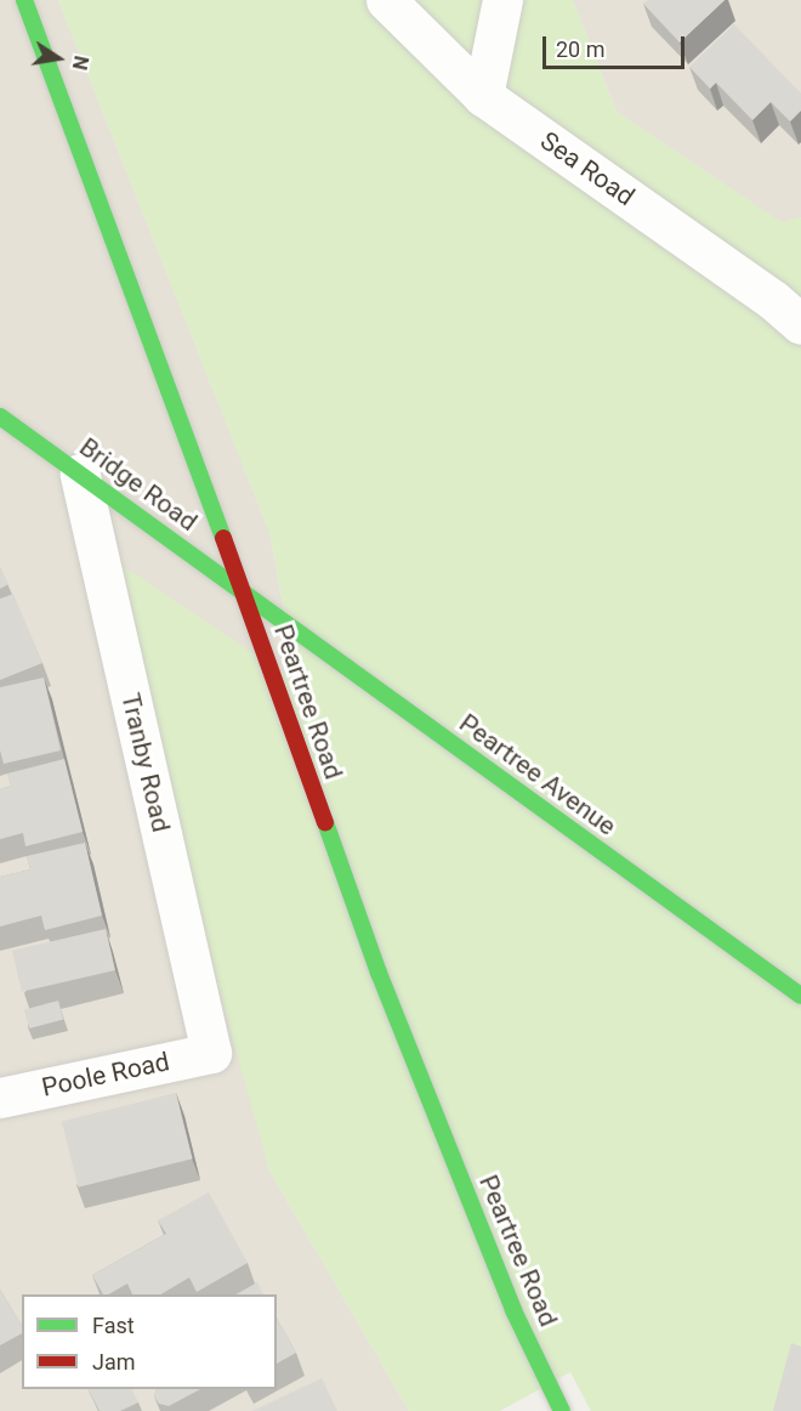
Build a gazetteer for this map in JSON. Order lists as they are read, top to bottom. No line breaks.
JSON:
{"streets":{"street":["Sea Road","Bridge Road","Peartree Road","Tranby Road","Peartree Avenue","Poole Road"]},"crossings":[["Bridge Road","Peartree Road"],["Bridge Road","Tranby Road"],["Bridge Road","Peartree Avenue"],["Peartree Road","Peartree Avenue"],["Tranby Road","Poole Road"]],"legend":["Fast","Jam"],"scale_bar":"20 m","north":"right"}
